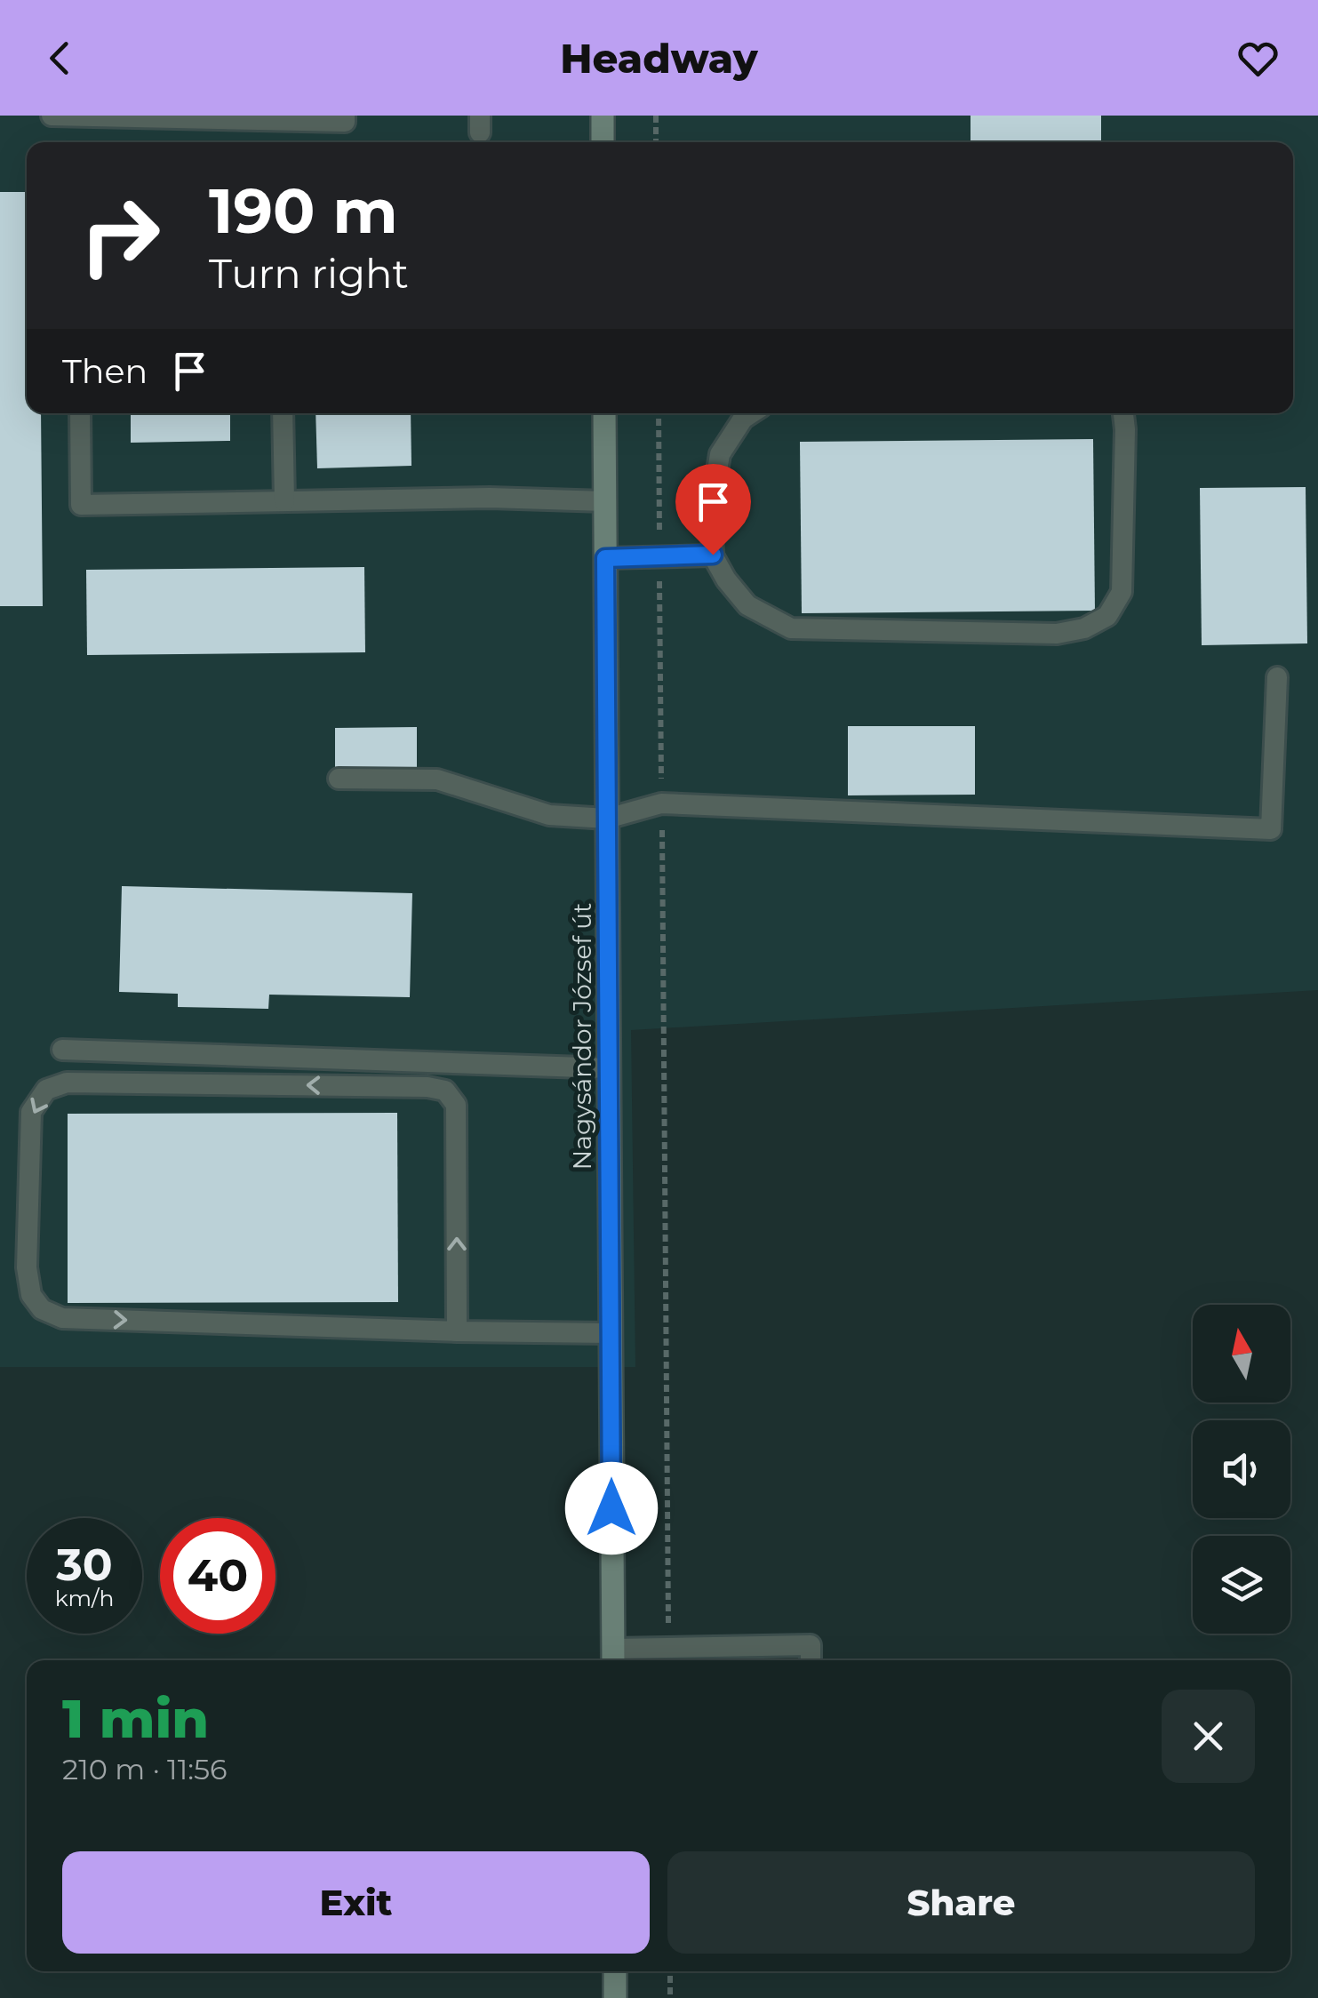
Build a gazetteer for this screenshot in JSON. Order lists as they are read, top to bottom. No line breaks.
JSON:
{"streets":{"street":["Nagysándor József út"]},"north":"top","page":{"header":"Headway","turn":["190 m","Turn right"],"then":"Then","speed":"30 km/h","limit":"40","heading":["1 min","210 m · 11:56"],"buttons":["Exit","Share"]}}
